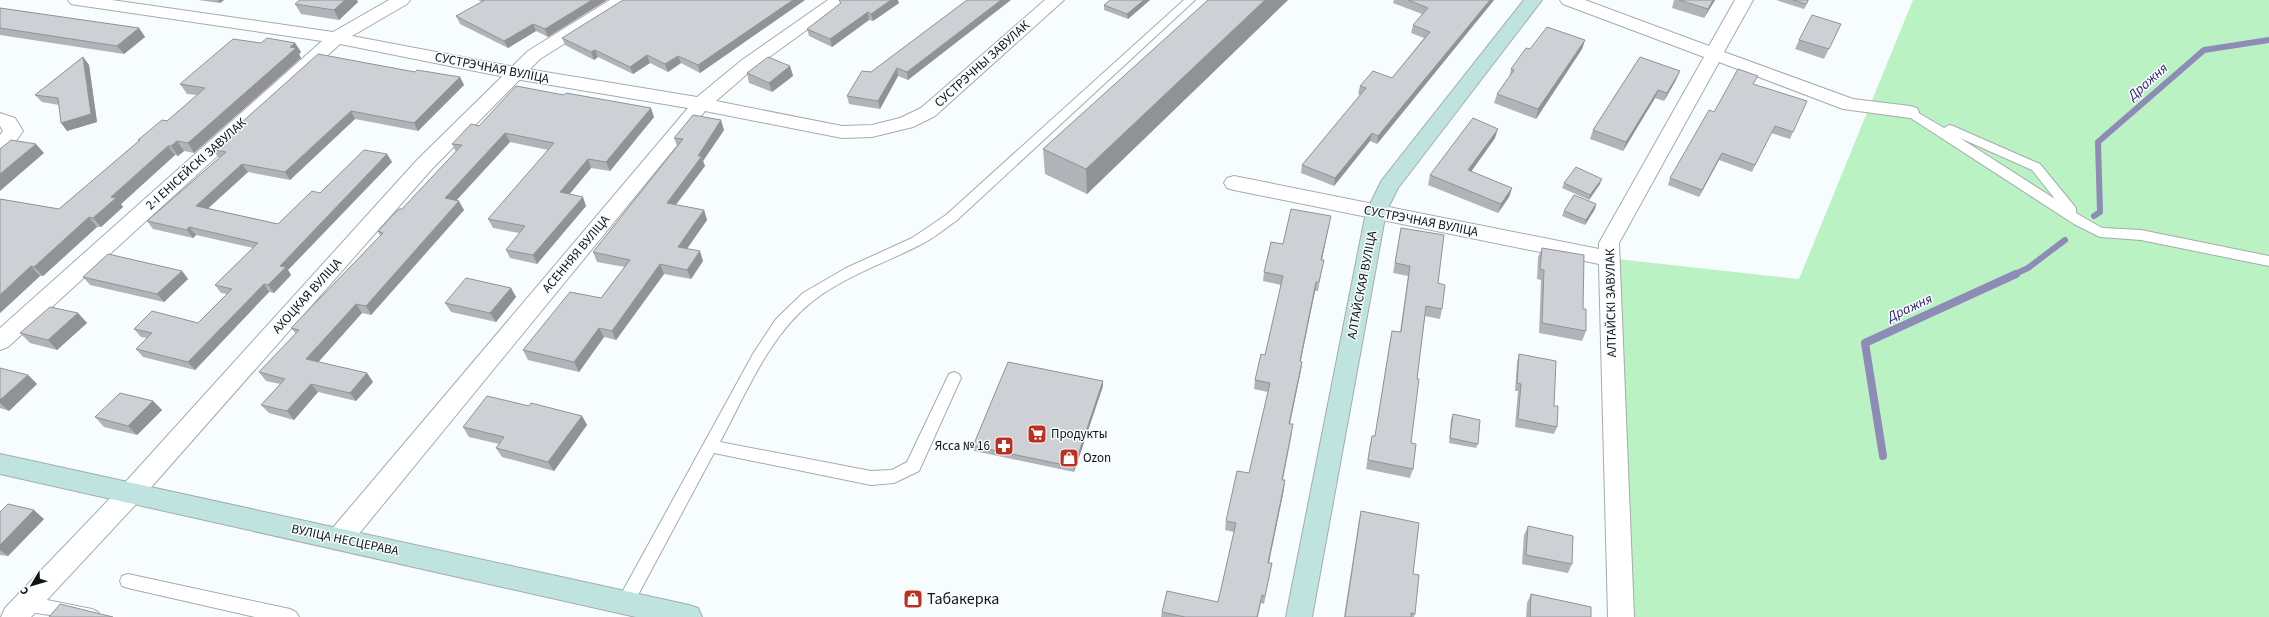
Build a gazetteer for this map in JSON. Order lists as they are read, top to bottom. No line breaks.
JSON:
{"streets":{"main road":["АЛТАЙСКАЯ ВУЛІЦА","ВУЛІЦА НЕСЦЕРАВА"],"street":["СУСТРЭЧНЫ ЗАВУЛАК","СУСТРЭЧНАЯ ВУЛІЦА","2-І ЕНІСЕЙСКІ ЗАВУЛАК","АСЕННЯЯ ВУЛІЦА","АХОЦКАЯ ВУЛІЦА","АЛТАЙСКІ ЗАВУЛАК"]},"crossings":[["СУСТРЭЧНЫ ЗАВУЛАК","СУСТРЭЧНАЯ ВУЛІЦА"],["СУСТРЭЧНАЯ ВУЛІЦА","2-І ЕНІСЕЙСКІ ЗАВУЛАК"],["СУСТРЭЧНАЯ ВУЛІЦА","АСЕННЯЯ ВУЛІЦА"],["СУСТРЭЧНАЯ ВУЛІЦА","АЛТАЙСКАЯ ВУЛІЦА"],["СУСТРЭЧНАЯ ВУЛІЦА","АХОЦКАЯ ВУЛІЦА"],["СУСТРЭЧНАЯ ВУЛІЦА","АЛТАЙСКІ ЗАВУЛАК"],["АСЕННЯЯ ВУЛІЦА","ВУЛІЦА НЕСЦЕРАВА"],["АХОЦКАЯ ВУЛІЦА","ВУЛІЦА НЕСЦЕРАВА"]],"water":["Дражня"],"places":{"supermarket":["Продукты"],"pharmacy":["Ясса № 16"],"shop":["Ozon","Табакерка"]},"north":"bottom left"}
